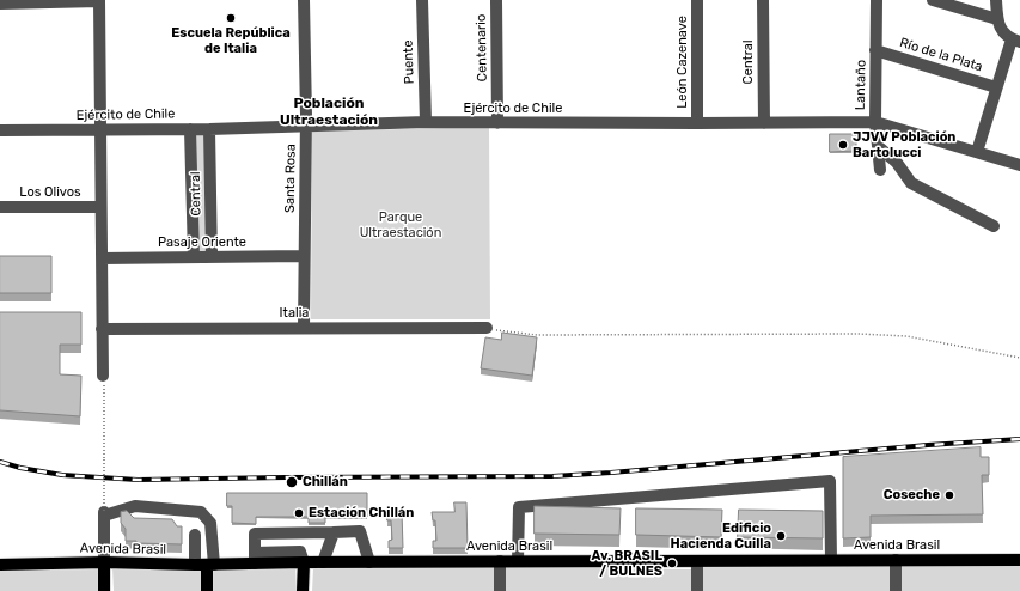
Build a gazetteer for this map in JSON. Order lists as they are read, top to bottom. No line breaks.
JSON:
{"streets":{"main road":["Avenida Brasil"],"street":["Centenario","Río de la Plata","Puente","León Cazenave","Central","Lantaño","Ejército de Chile","Santa Rosa","Los Olivos","Pasaje Oriente","Italia"]},"crossings":[["Centenario","Ejército de Chile"],["Río de la Plata","Lantaño"],["Puente","Ejército de Chile"],["León Cazenave","Ejército de Chile"],["Central","Ejército de Chile"],["Central","Pasaje Oriente"],["Lantaño","Ejército de Chile"],["Ejército de Chile","Santa Rosa"],["Santa Rosa","Pasaje Oriente"],["Santa Rosa","Italia"]],"districts":["Población Ultraestación"],"parks":["Parque Ultraestación"],"places":["Escuela República de Italia","JJVV Población Bartolucci","Chillán","Coseche","Estación Chillán","Edificio Hacienda Cuilla","Av. BRASIL / BULNES"]}
